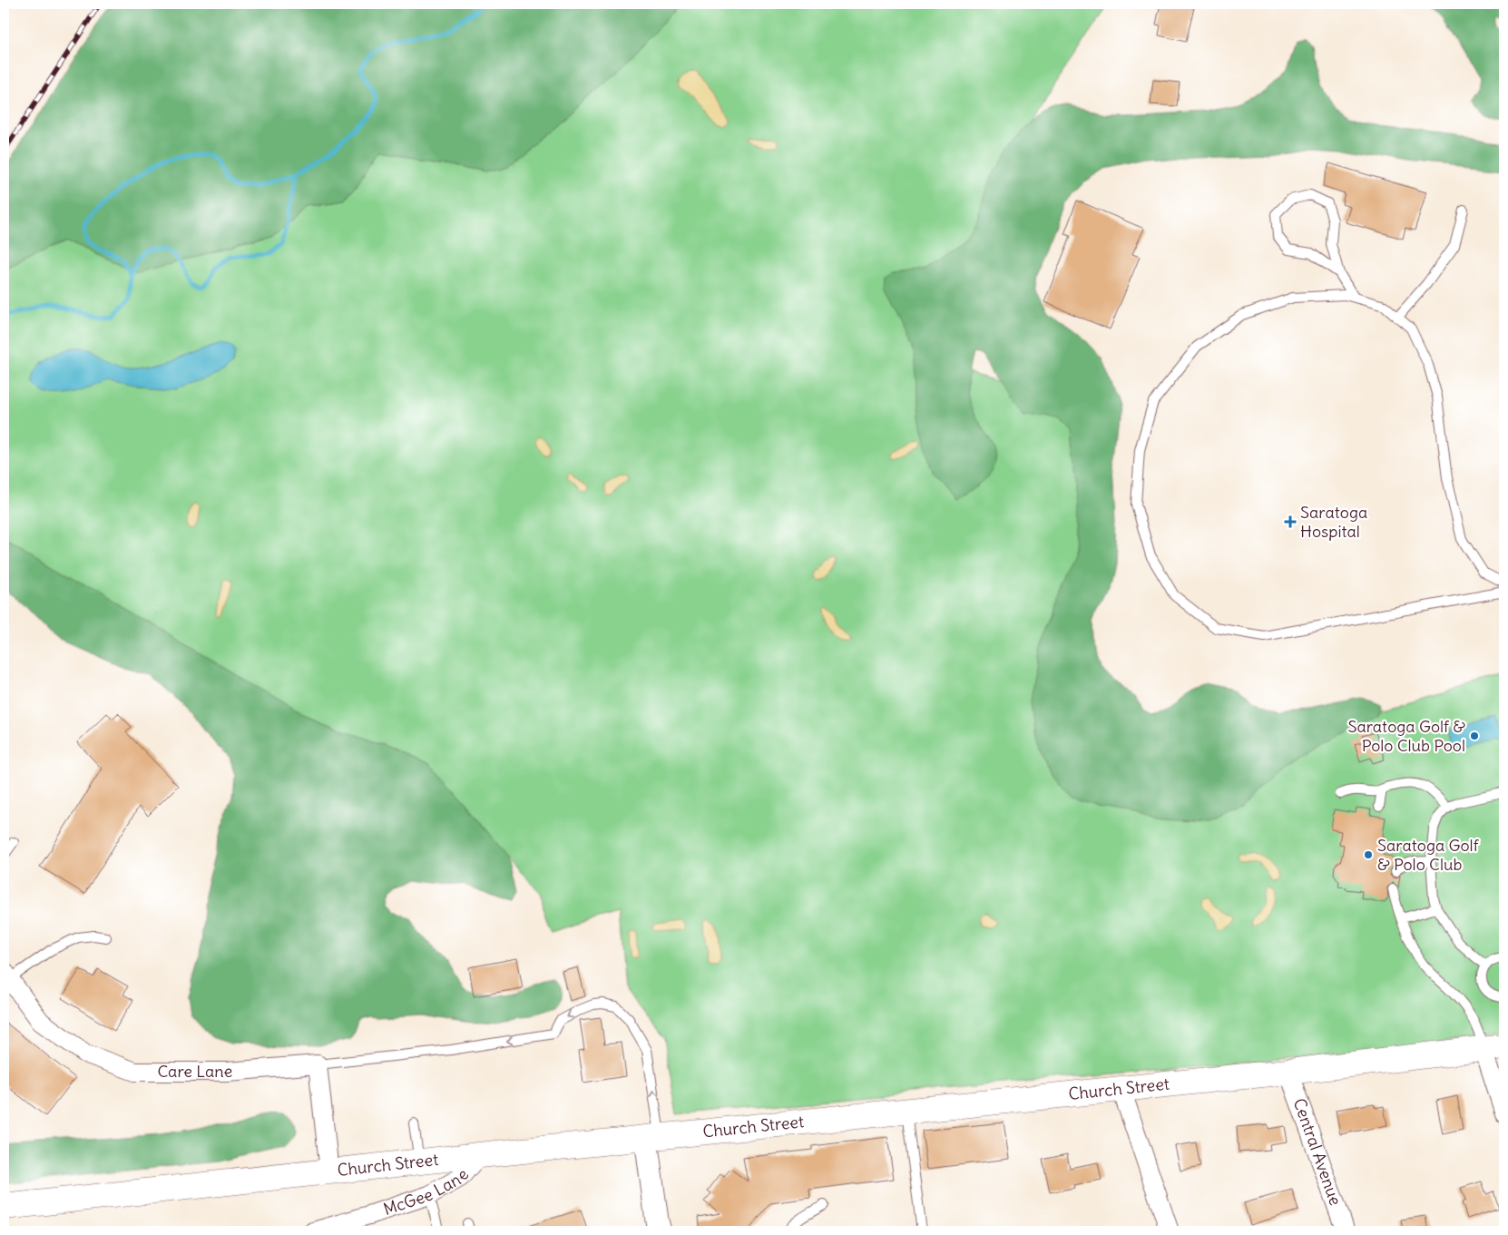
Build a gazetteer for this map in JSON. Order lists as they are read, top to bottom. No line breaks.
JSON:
{"streets":{"main road":["Church Street"],"street":["Care Lane","Central Avenue","McGee Lane"]},"crossings":[["Church Street","Central Avenue"],["Church Street","McGee Lane"]],"places":{"health":["Saratoga Hospital"],"other":["Saratoga Golf & Polo Club Pool","Saratoga Golf & Polo Club"]}}
